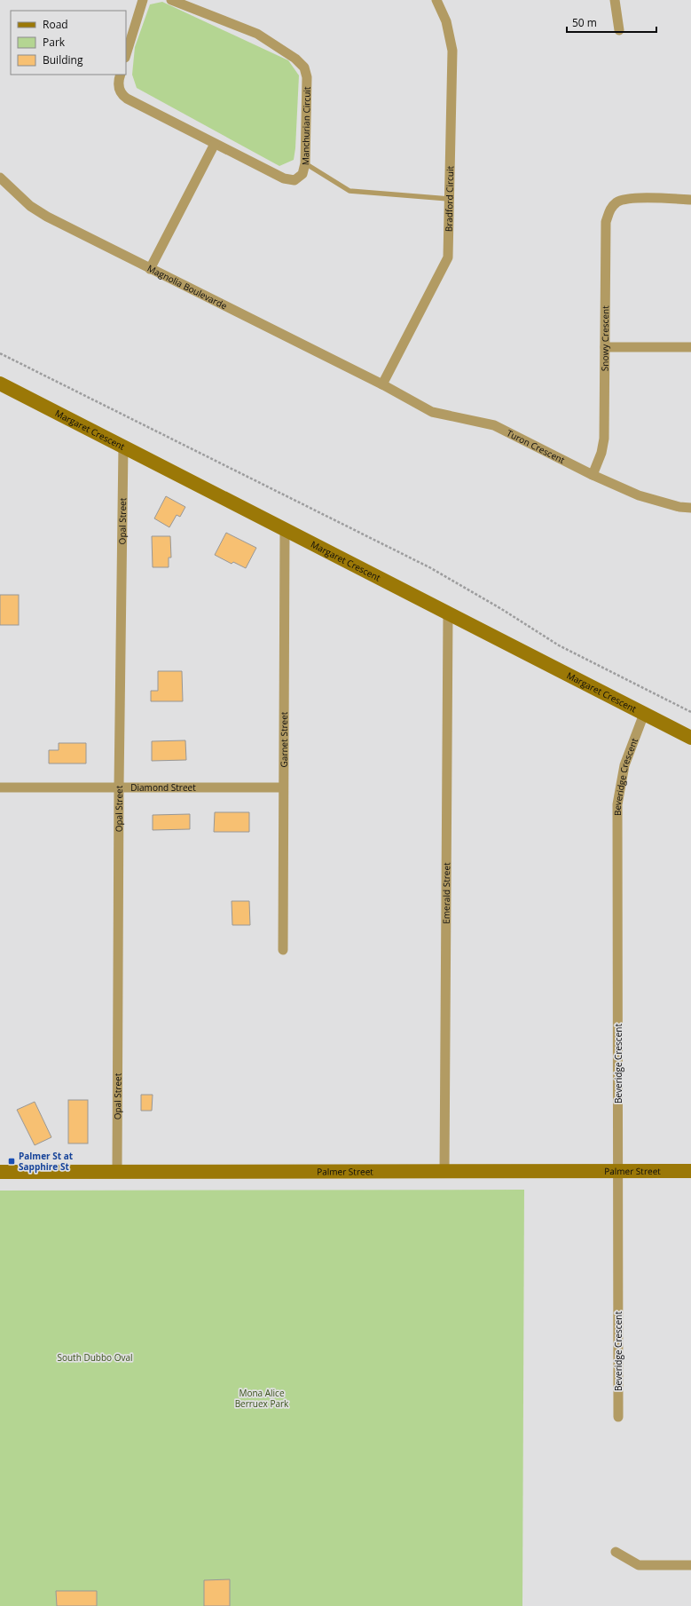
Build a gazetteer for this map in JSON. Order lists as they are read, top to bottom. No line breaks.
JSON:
{"streets":{"street":["Manchurian Circuit","Bradford Circuit","Magnolia Boulevarde","Snowy Crescent","Margaret Crescent","Turon Crescent","Opal Street","Garnet Street","Beveridge Crescent","Diamond Street","Emerald Street","Palmer Street"]},"crossings":[["Bradford Circuit","Magnolia Boulevarde"],["Bradford Circuit","Turon Crescent"],["Magnolia Boulevarde","Turon Crescent"],["Snowy Crescent","Turon Crescent"],["Margaret Crescent","Opal Street"],["Margaret Crescent","Garnet Street"],["Margaret Crescent","Beveridge Crescent"],["Margaret Crescent","Emerald Street"],["Opal Street","Diamond Street"],["Opal Street","Palmer Street"],["Garnet Street","Diamond Street"],["Beveridge Crescent","Palmer Street"],["Emerald Street","Palmer Street"]],"parks":["South Dubbo Oval","Mona Alice Berruex Park"],"places":{"transit":["Palmer St at Sapphire St"]},"legend":["Road","Park","Building"],"scale_bar":"50 m"}
